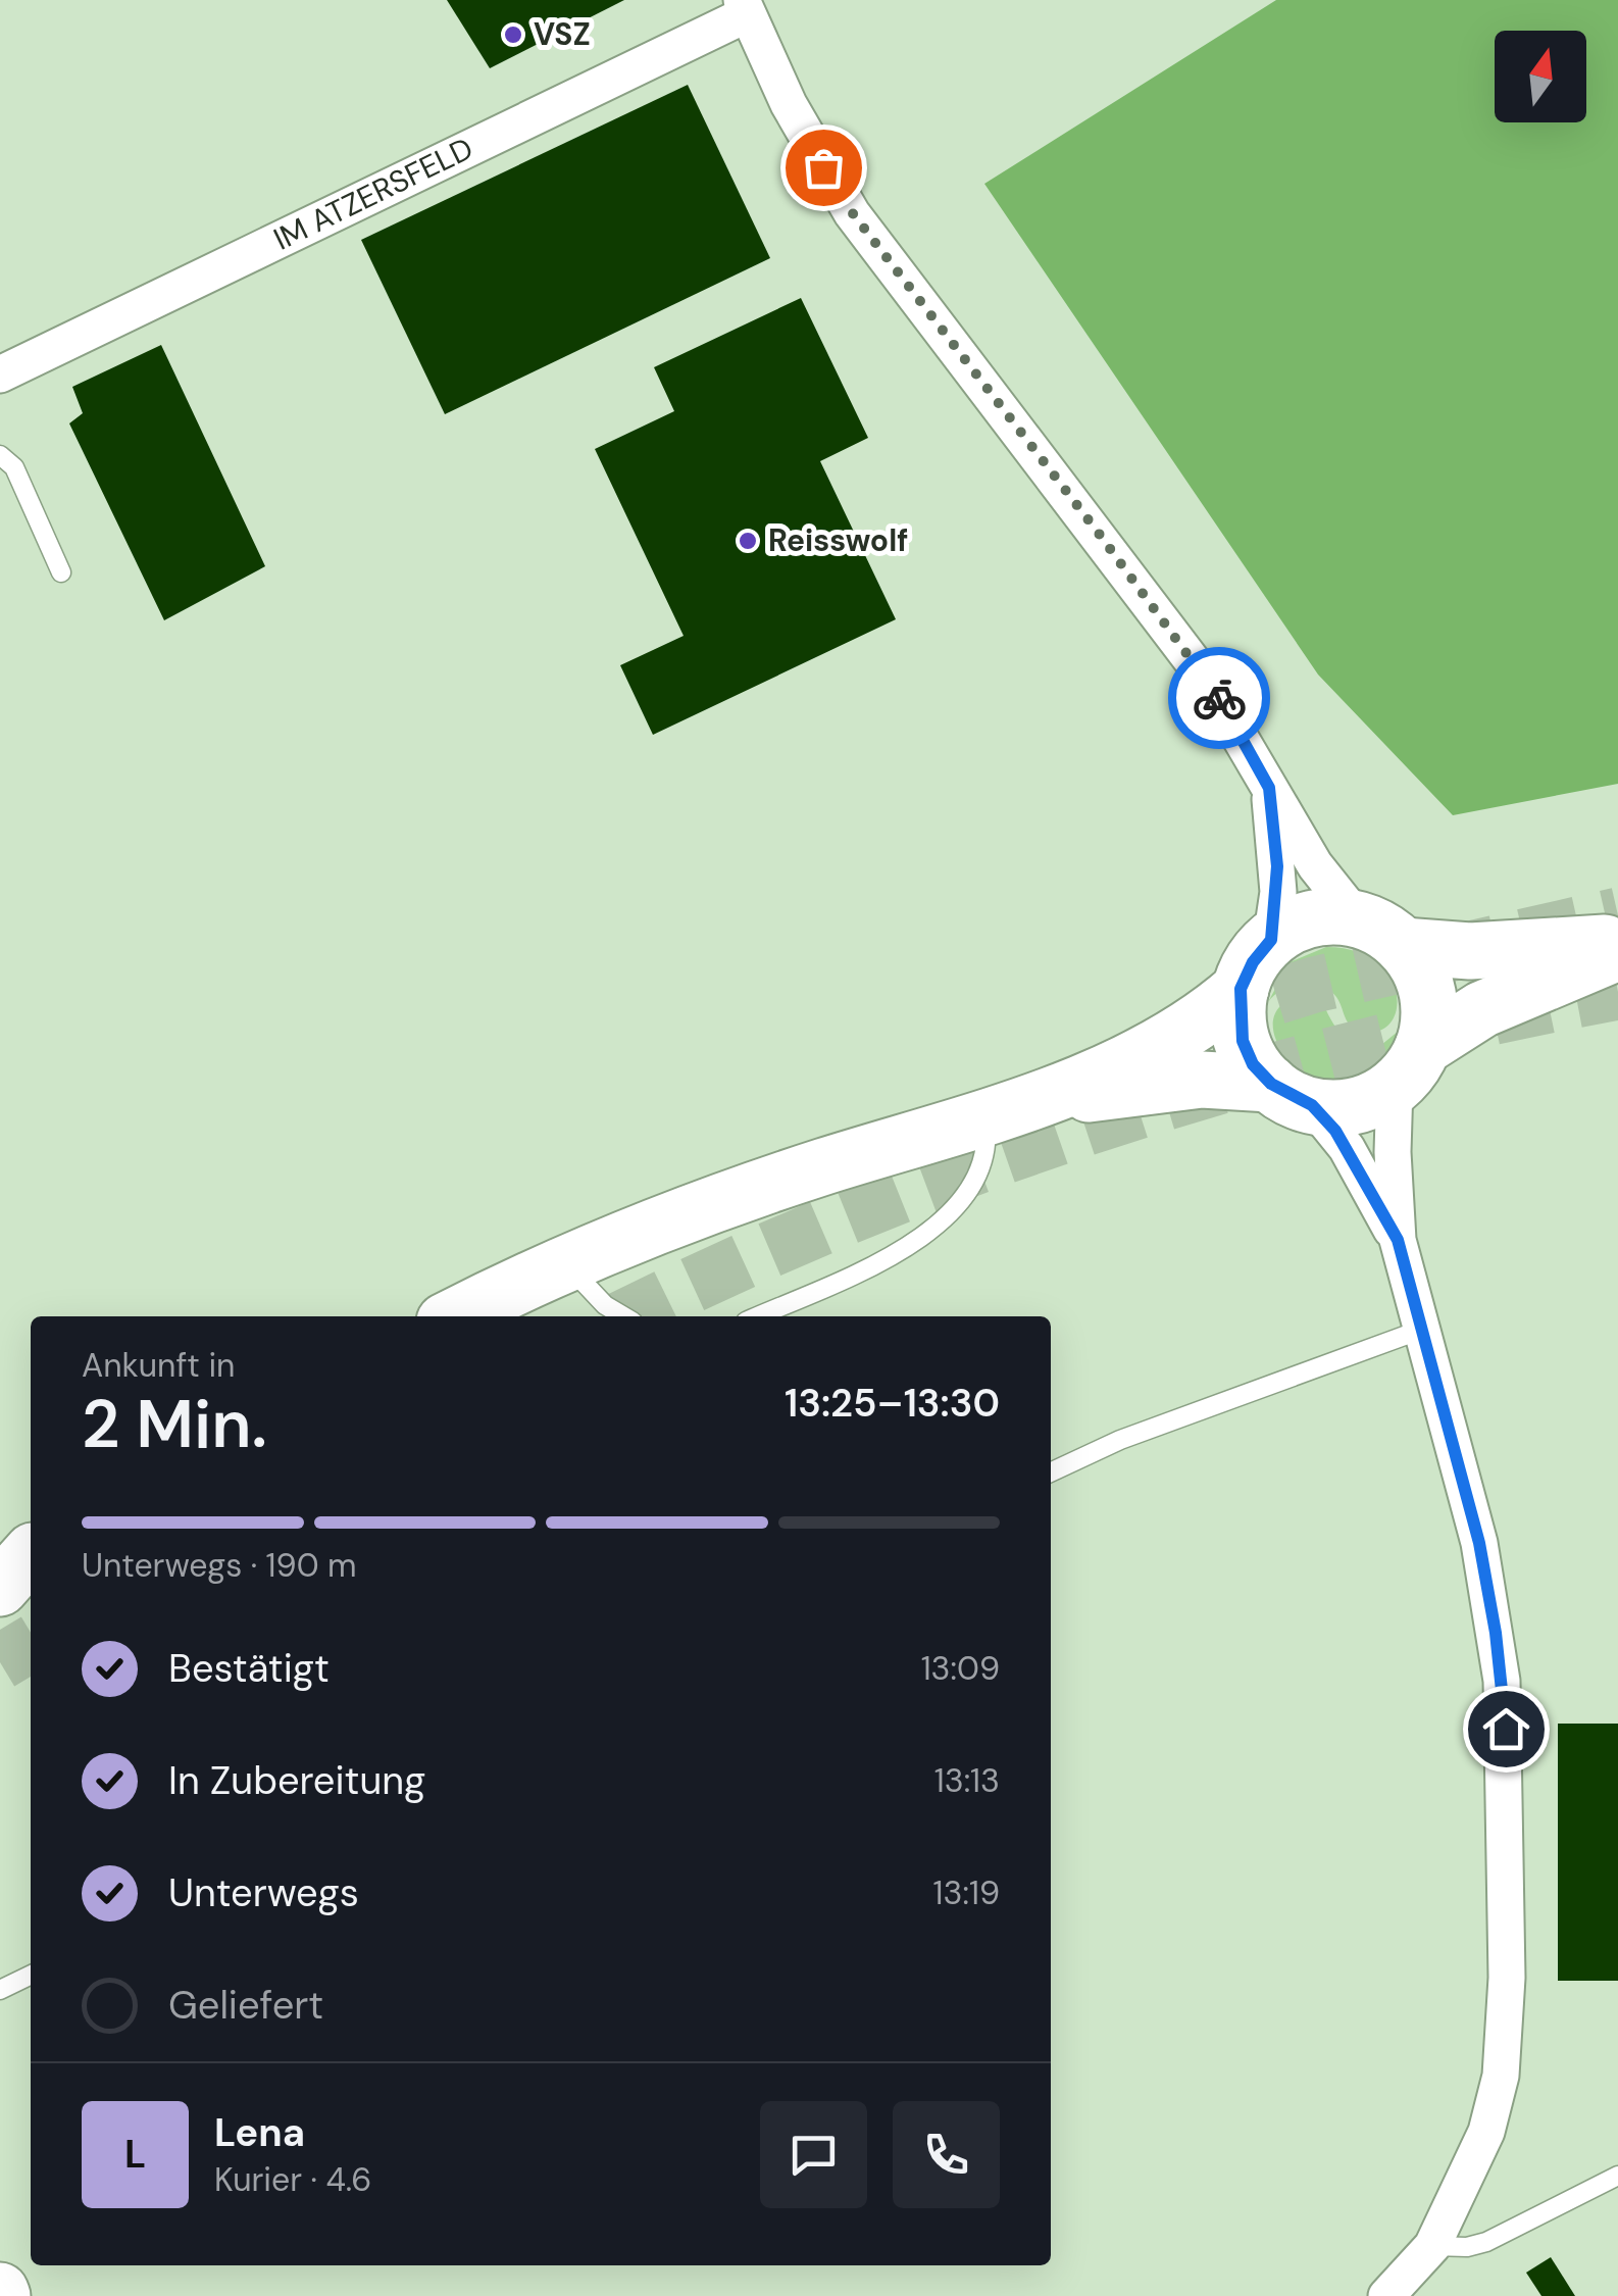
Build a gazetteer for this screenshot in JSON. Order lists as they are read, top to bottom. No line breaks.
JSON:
{"streets":{"street":["IM ATZERSFELD"]},"places":["VSZ","Reisswolf"],"north":"top","page":{"heading":["2 Min.","Ankunft in","13:25–13:30"],"panel":["Lena","Kurier · 4.6"],"bar":"Unterwegs · 190 m","list":[["Bestätigt","13:09"],["In Zubereitung","13:13"],["Unterwegs","13:19"],"Geliefert"],"round":"L"}}
